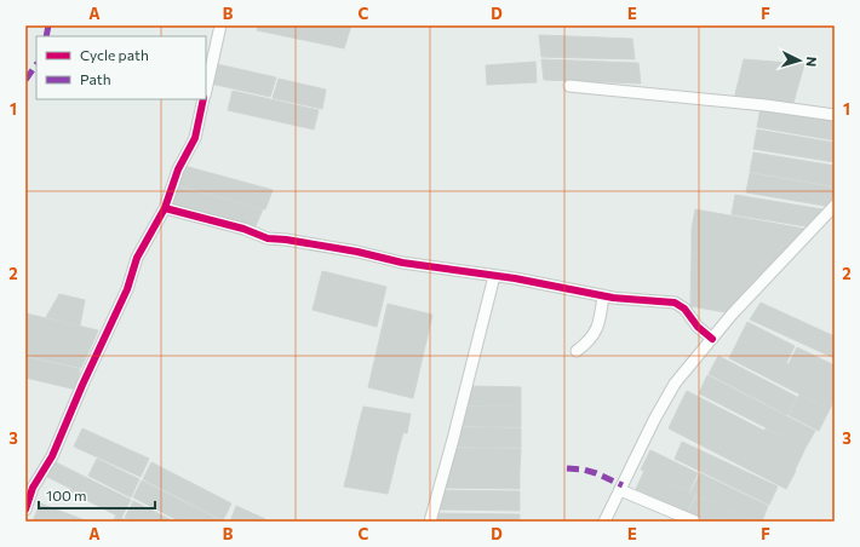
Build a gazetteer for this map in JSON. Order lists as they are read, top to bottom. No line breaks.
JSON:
{"legend":["Cycle path","Path"],"scale_bar":"100 m","north":"right","grid":{"columns":["A","B","C","D","E","F"],"rows":["1","2","3"]}}
